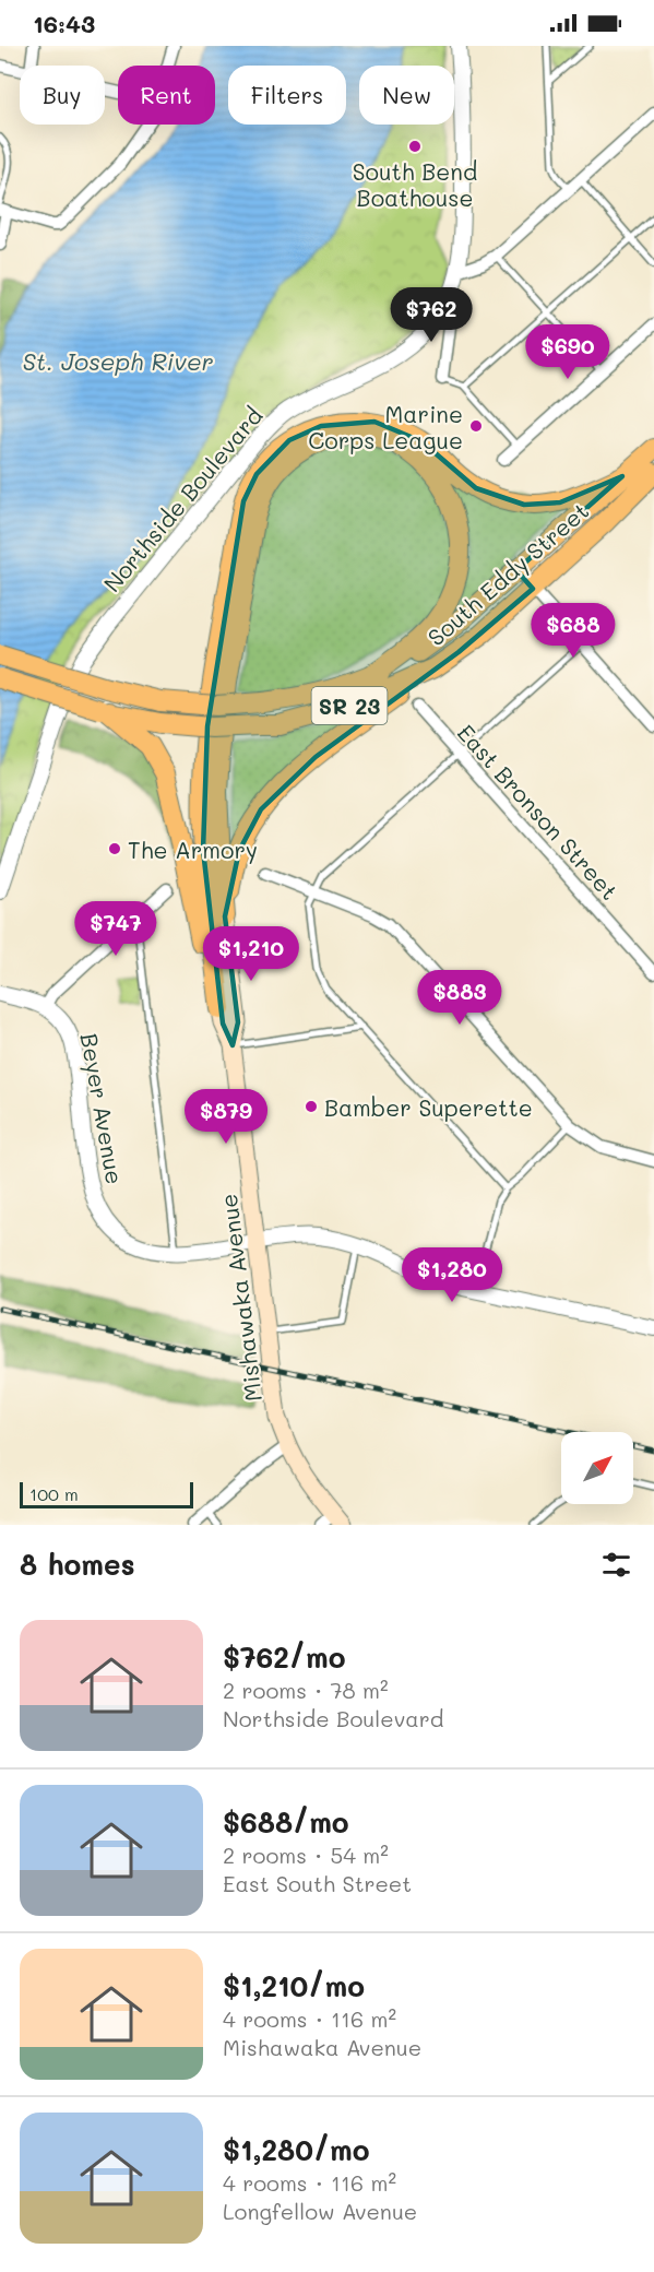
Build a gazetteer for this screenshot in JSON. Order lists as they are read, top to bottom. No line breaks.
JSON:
{"streets":{"main road":["South Eddy Street","SR 23","Mishawaka Avenue"],"street":["Northside Boulevard","East Bronson Street","Beyer Avenue"]},"crossings":[["Beyer Avenue","Mishawaka Avenue"]],"water":["St. Joseph River"],"places":["South Bend Boathouse","Marine Corps League","The Armory","Bamber Superette"],"scale_bar":"100 m","north":"top right","page":{"status":"16:43","chip":["Buy","Rent","Filters","New"],"price":["$762","$690","$688","$747","$1,210","$883","$879","$1,280"],"scale":"100 m","heading":"8 homes","list":[{"name":"$762/mo","note":"2 rooms · 78 m² · Northside Boulevard"},{"name":"$688/mo","note":"2 rooms · 54 m² · East South Street"},{"name":"$1,210/mo","note":"4 rooms · 116 m² · Mishawaka Avenue"},{"name":"$1,280/mo","note":"4 rooms · 116 m² · Longfellow Avenue"}]}}
